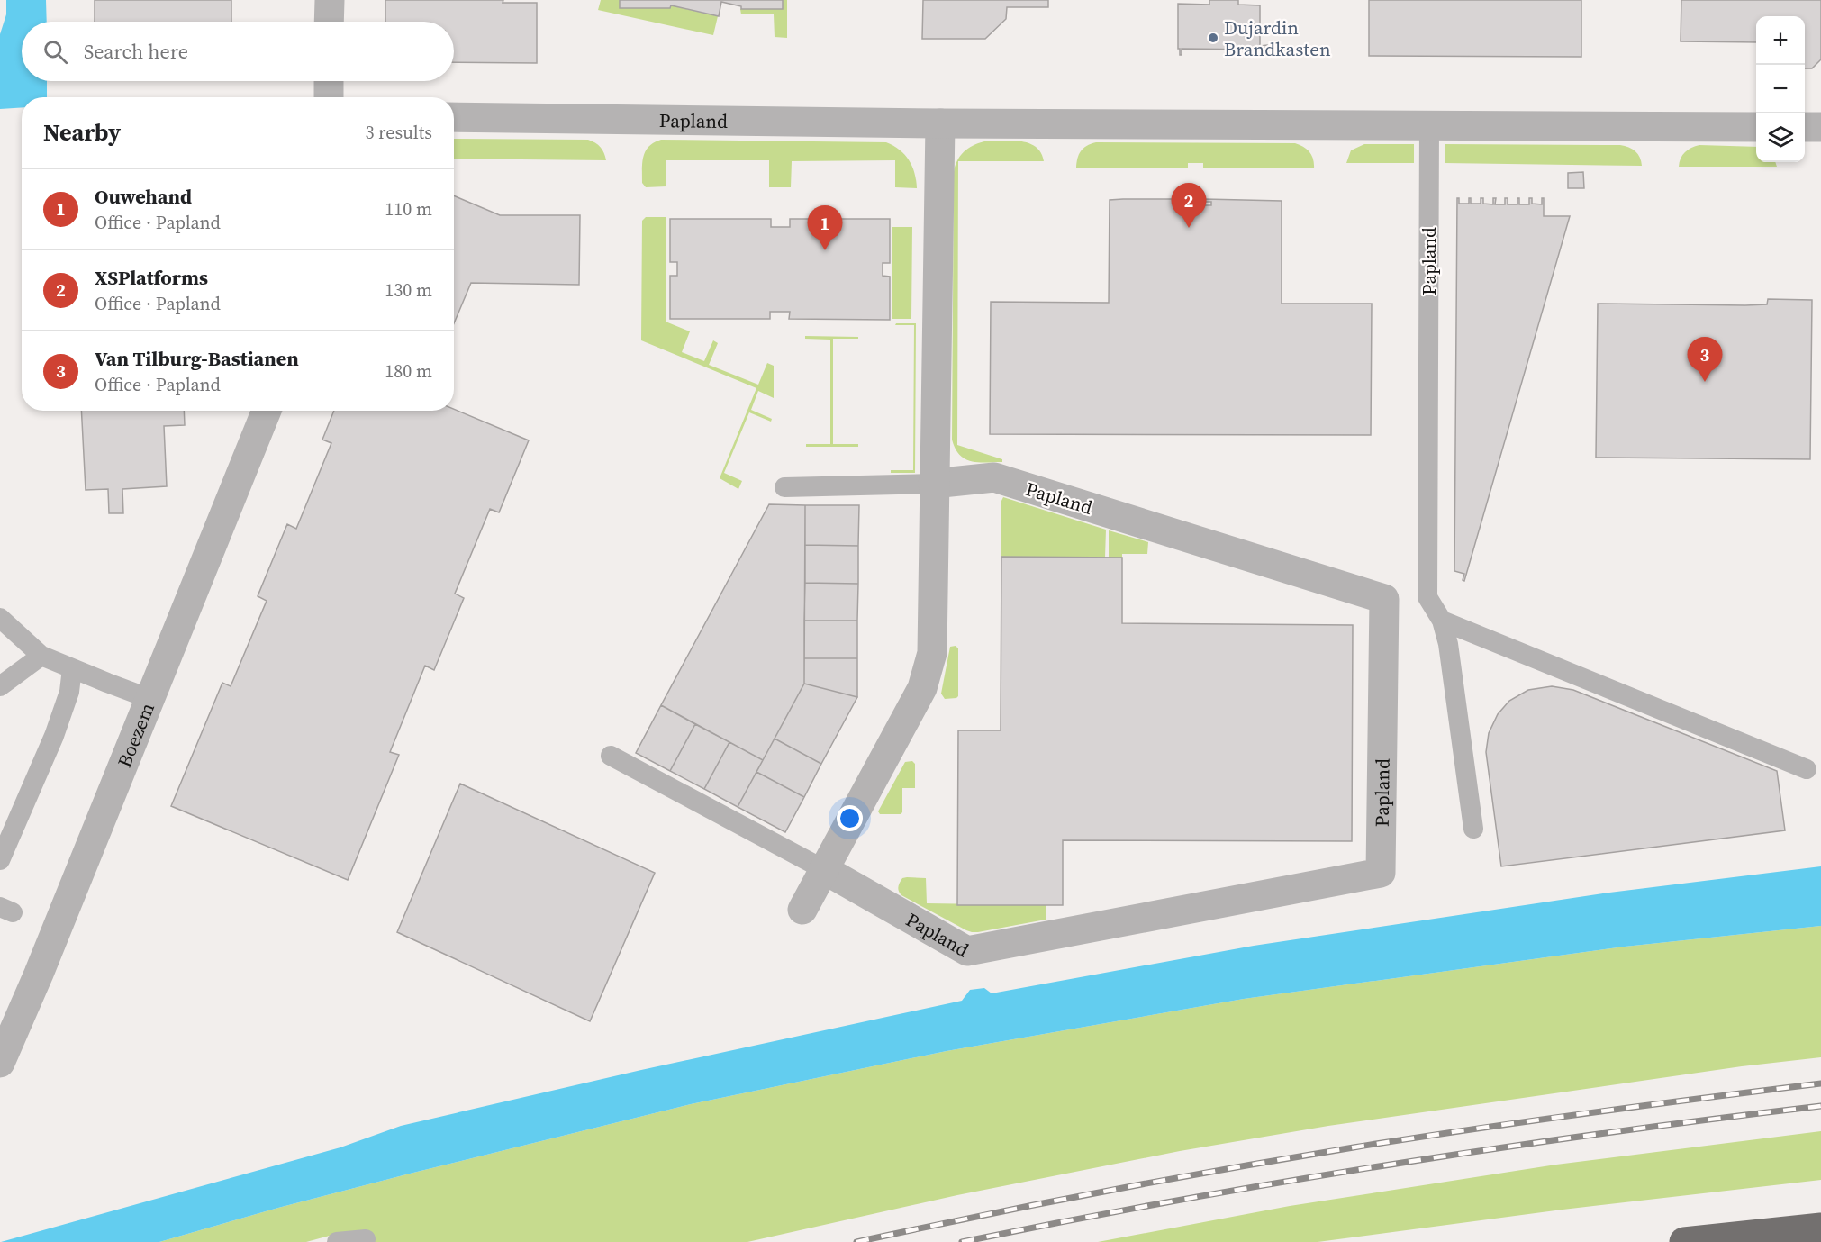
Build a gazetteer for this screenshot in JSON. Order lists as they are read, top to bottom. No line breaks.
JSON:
{"streets":{"street":["Papland","Boezem"]},"places":["Dujardin Brandkasten"],"page":{"map_buttons":["+","−"],"search":"Search here","heading":["Nearby","3 results"],"list":[{"mark":"1","name":"Ouwehand","note":"Office · Papland","value":"110 m"},{"mark":"2","name":"XSPlatforms","note":"Office · Papland","value":"130 m"},{"mark":"3","name":"Van Tilburg-Bastianen","note":"Office · Papland","value":"180 m"}],"pins":["2","1","3"]}}
